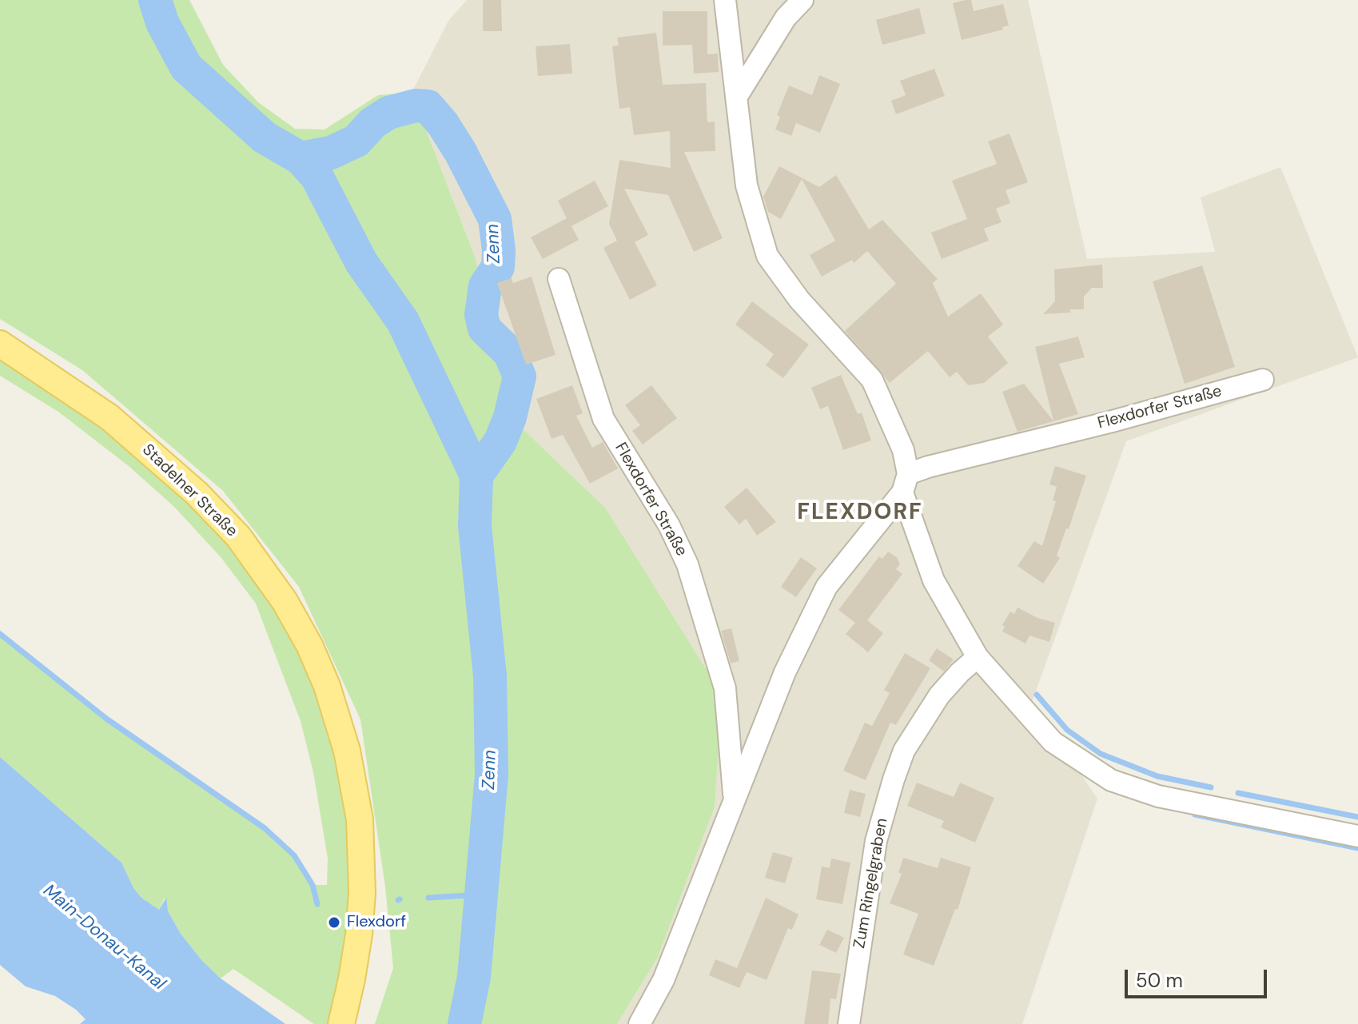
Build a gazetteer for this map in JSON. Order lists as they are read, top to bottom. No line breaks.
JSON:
{"streets":{"main road":["Stadelner Straße"],"street":["Flexdorfer Straße","Zum Ringelgraben"]},"districts":["FLEXDORF"],"water":["Zenn","Main-Donau-Kanal"],"places":["Flexdorf"],"scale_bar":"50 m"}
